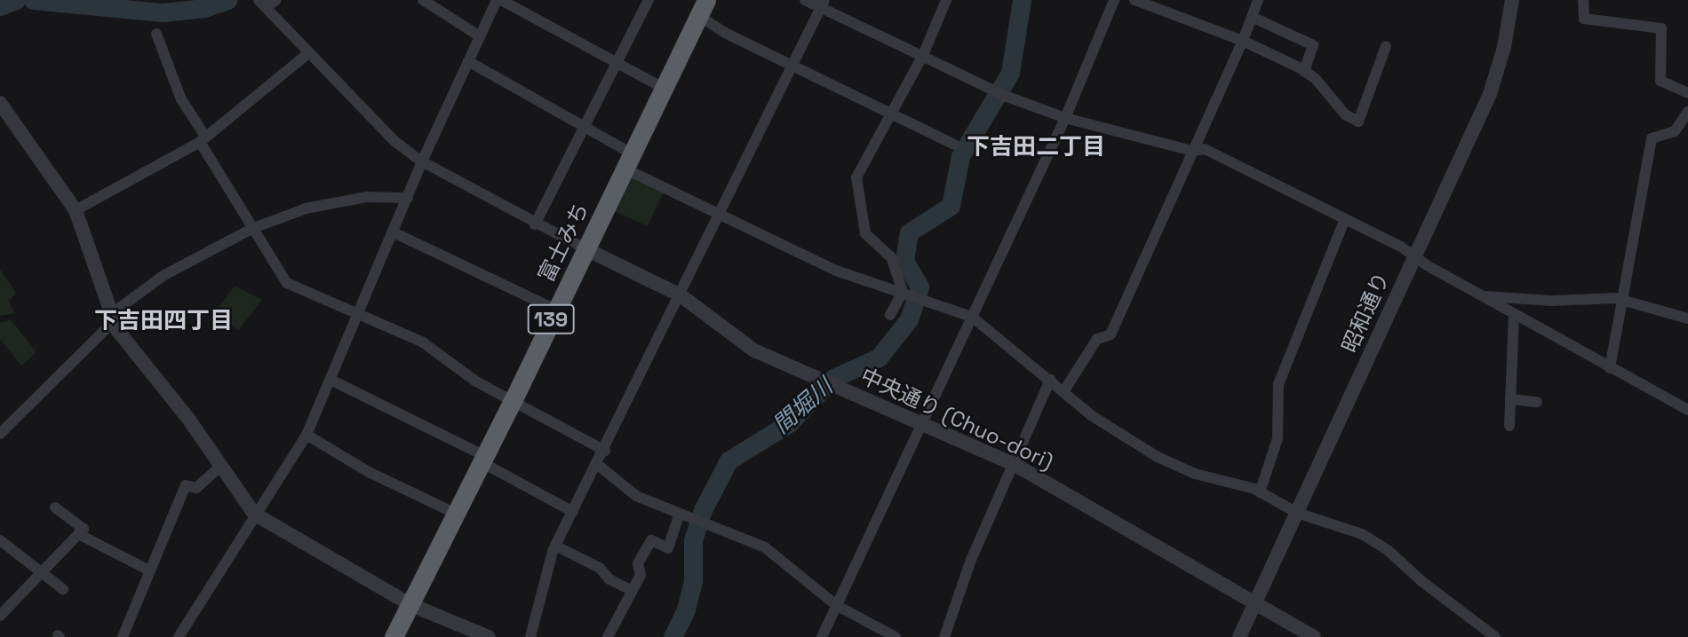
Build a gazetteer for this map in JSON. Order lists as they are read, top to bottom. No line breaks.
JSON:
{"streets":{"highway":["富士みち","139"],"street":["昭和通り","中央通り (Chuo-dori)"]},"crossings":[["富士みち","中央通り (Chuo-dori)"],["昭和通り","中央通り (Chuo-dori)"]],"districts":["下吉田二丁目","下吉田四丁目"],"water":["間堀川"]}
